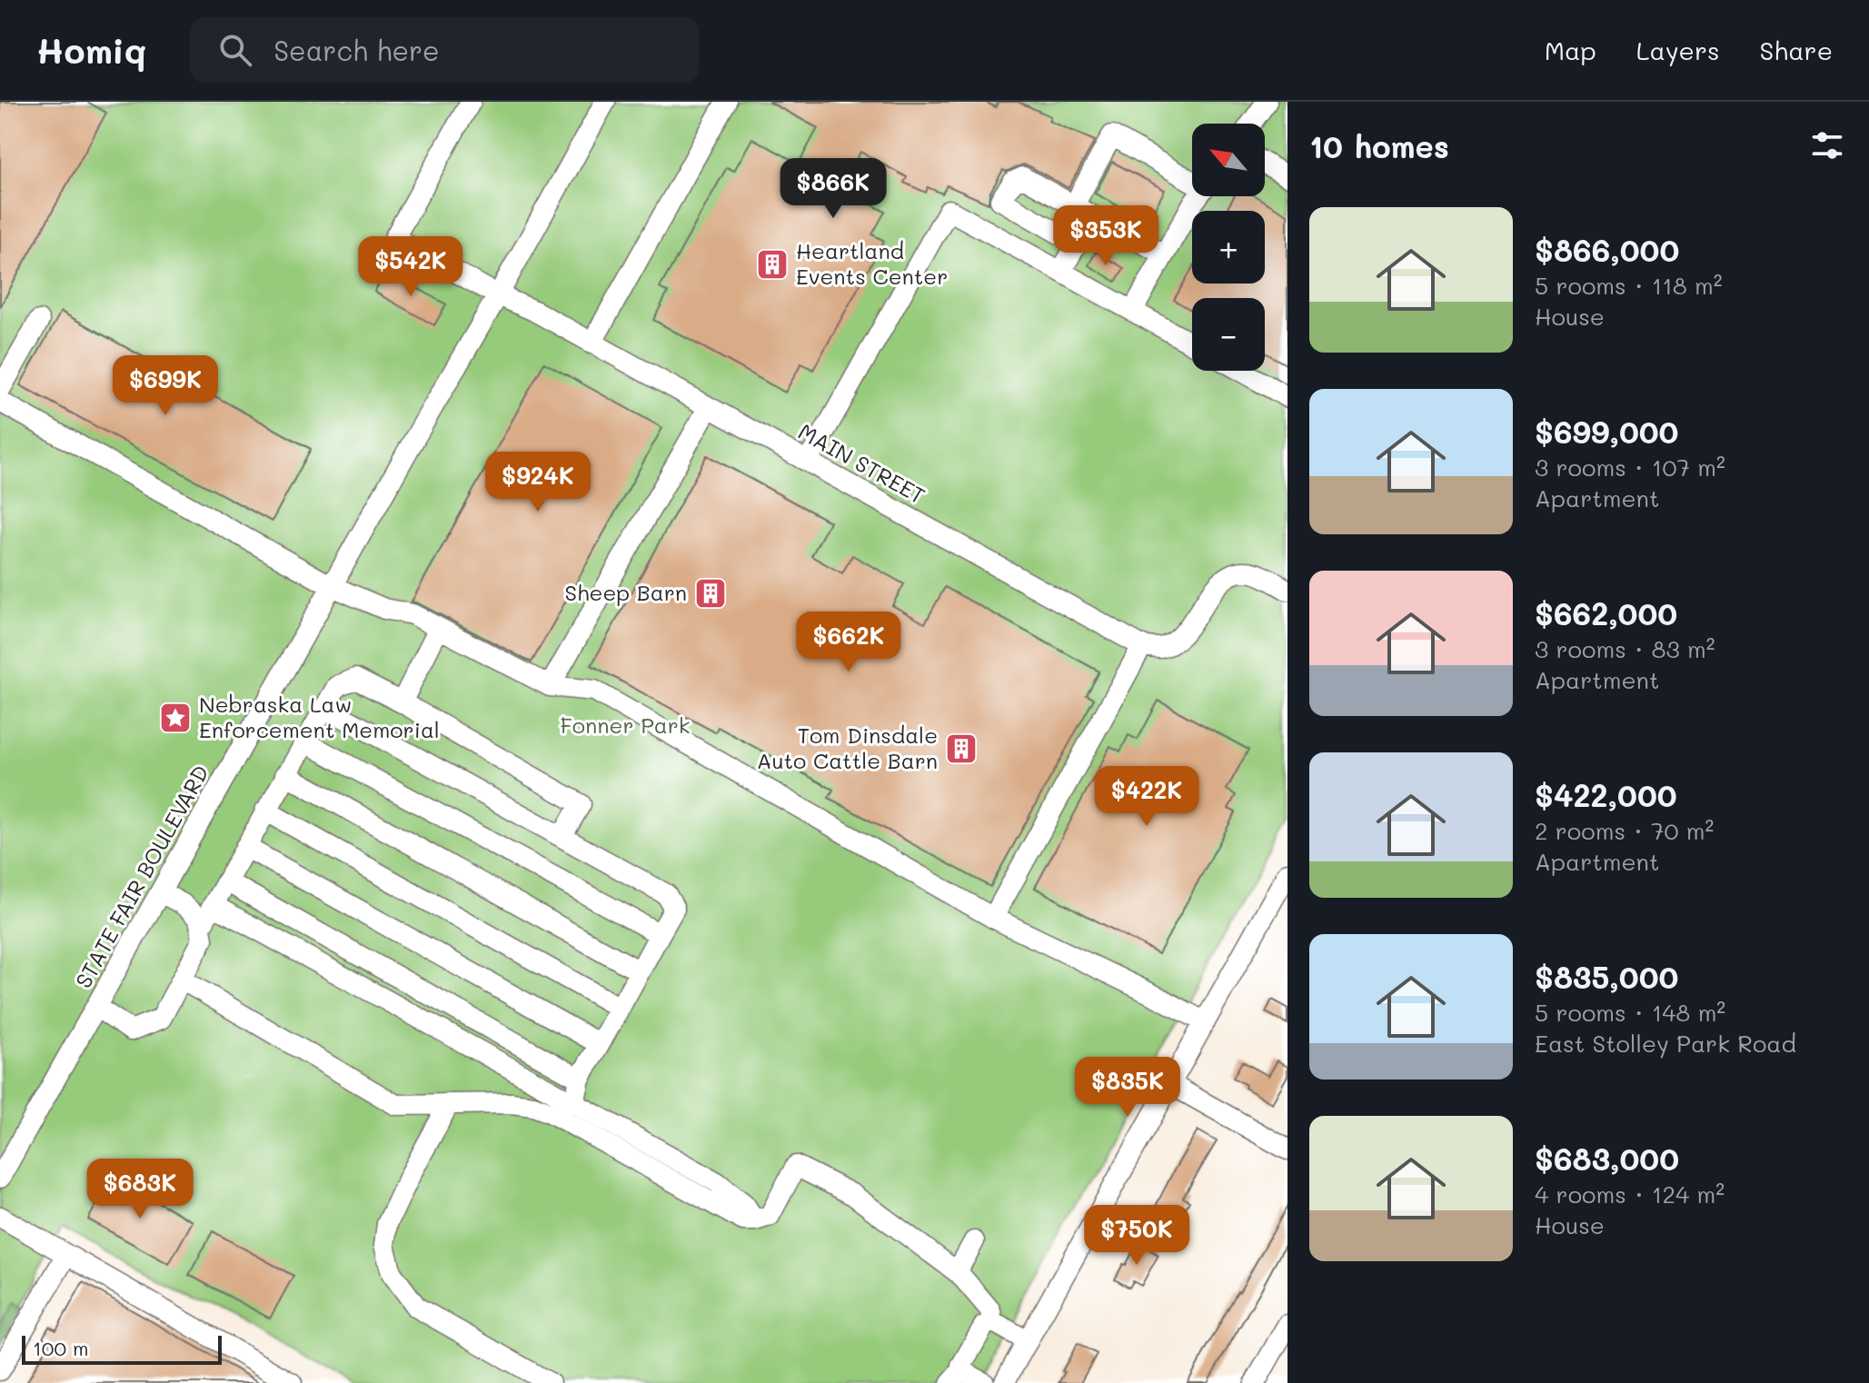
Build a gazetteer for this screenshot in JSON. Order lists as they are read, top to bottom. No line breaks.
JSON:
{"streets":{"street":["MAIN STREET","STATE FAIR BOULEVARD"]},"crossings":[["MAIN STREET","STATE FAIR BOULEVARD"]],"parks":["Fonner Park"],"places":{"building":["Heartland Events Center","Sheep Barn","Tom Dinsdale Auto Cattle Barn"],"place":["Nebraska Law Enforcement Memorial"]},"scale_bar":"100 m","north":"top left","page":{"header":"Homiq","search":"Search here","nav":["Map","Layers","Share"],"heading":"10 homes","map_buttons":["+","−"],"price":["$866K","$353K","$542K","$699K","$924K","$662K","$422K","$835K","$683K","$750K"],"list":[{"name":"$866,000","note":"5 rooms · 118 m² · House"},{"name":"$699,000","note":"3 rooms · 107 m² · Apartment"},{"name":"$662,000","note":"3 rooms · 83 m² · Apartment"},{"name":"$422,000","note":"2 rooms · 70 m² · Apartment"},{"name":"$835,000","note":"5 rooms · 148 m² · East Stolley Park Road"},{"name":"$683,000","note":"4 rooms · 124 m² · House"}],"scale":"100 m"}}
